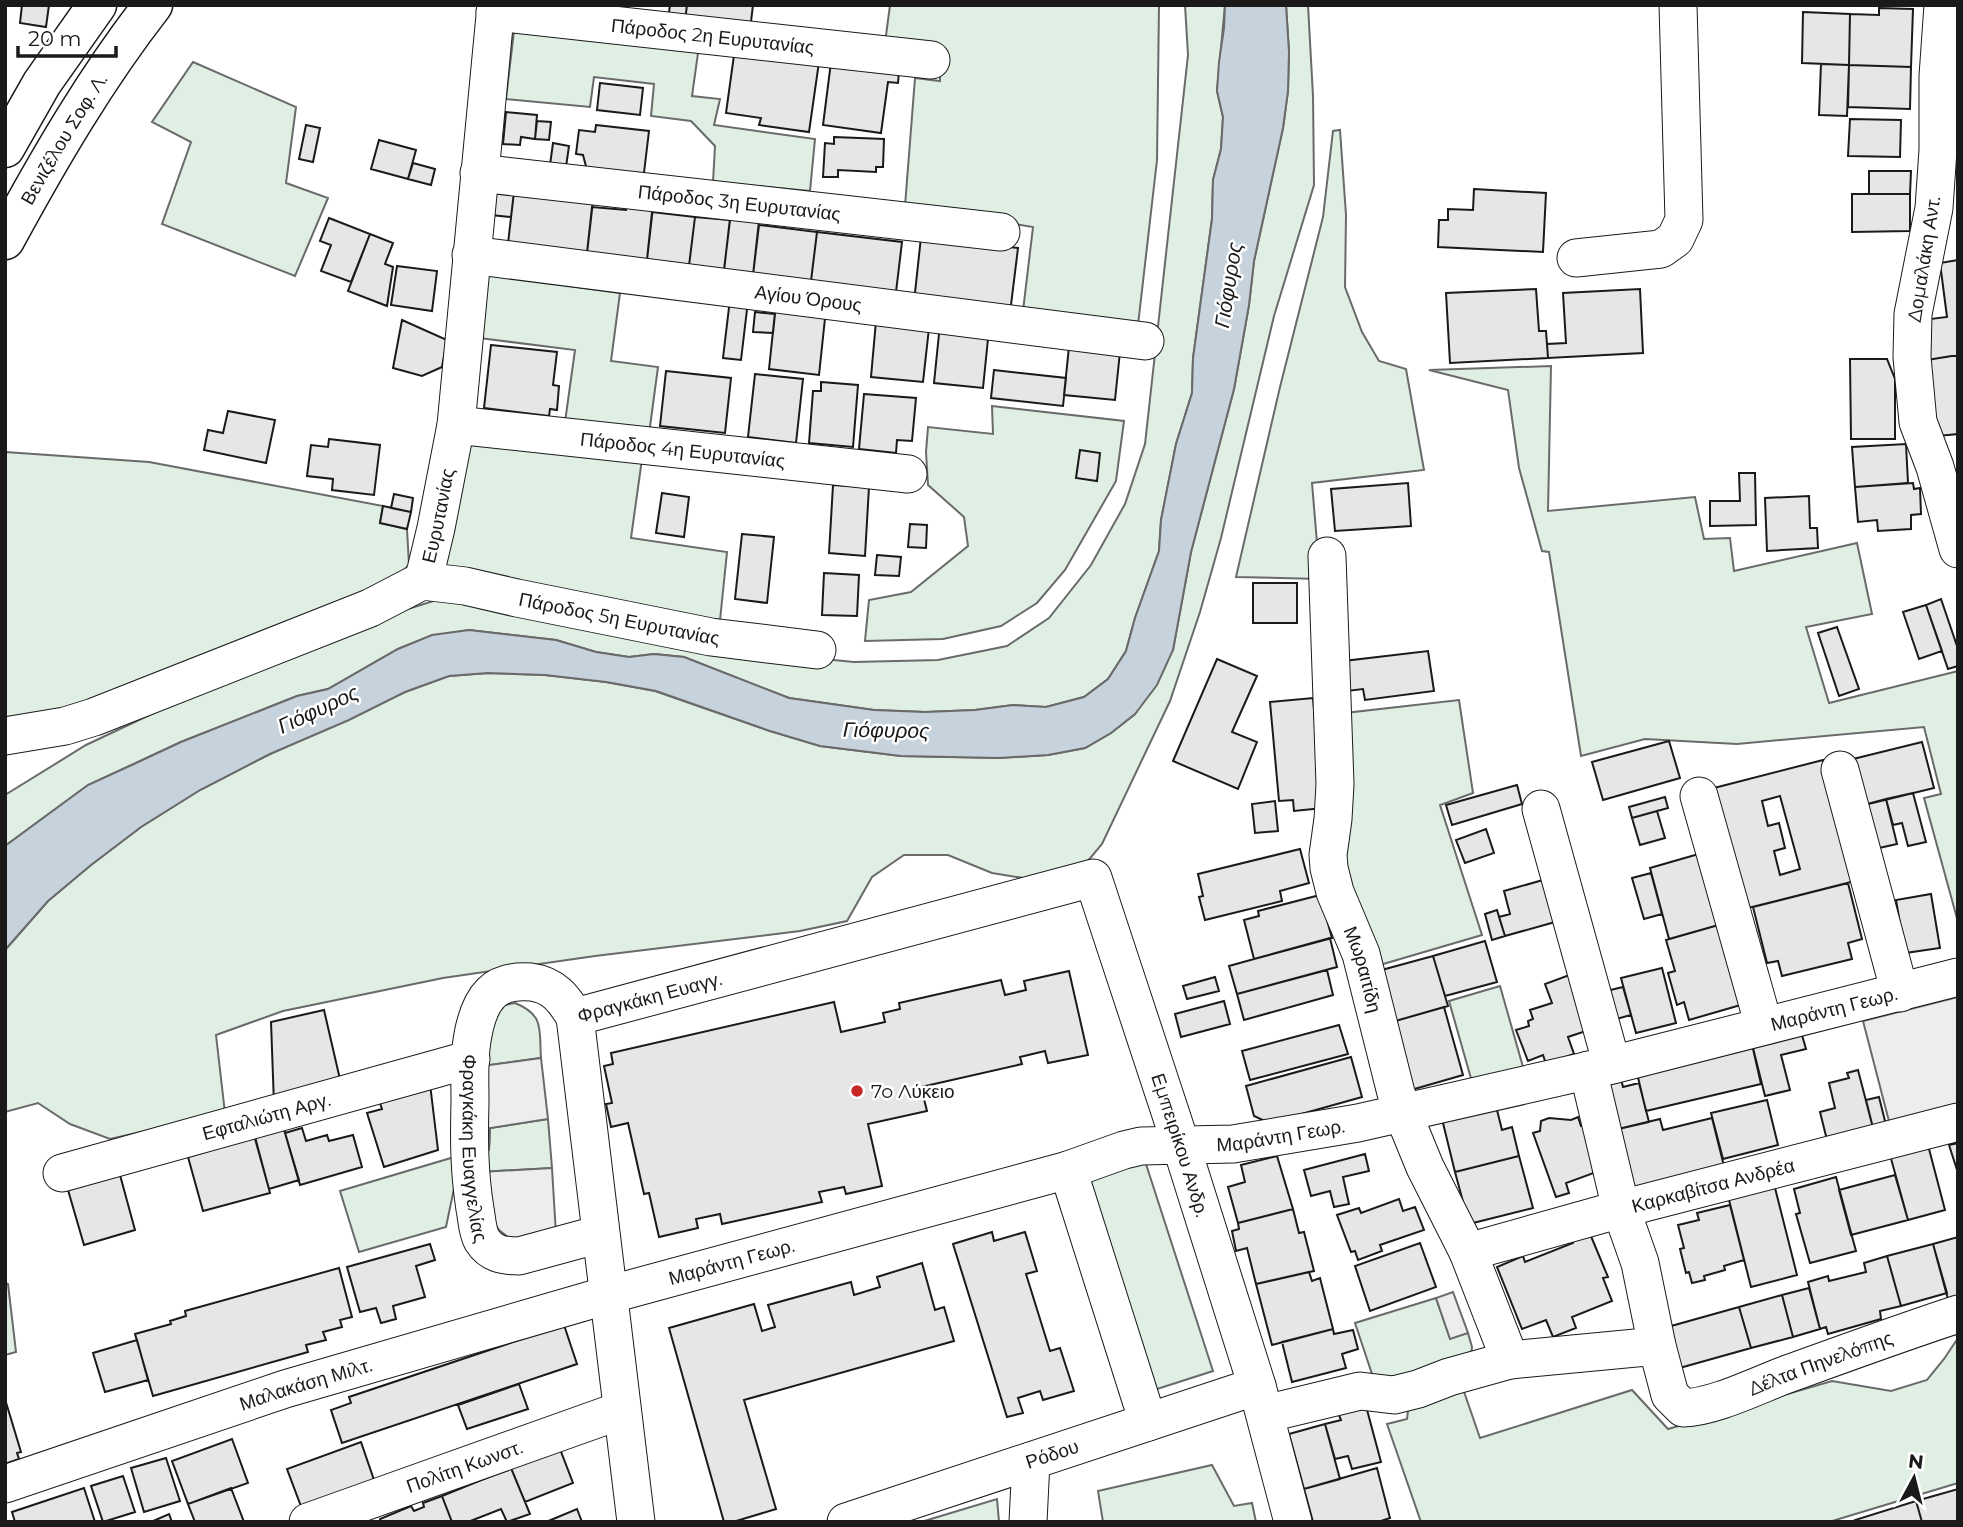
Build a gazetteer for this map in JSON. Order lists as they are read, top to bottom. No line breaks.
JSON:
{"streets":{"main road":["Βενιζέλου Σοφ. Λ."],"street":["Πάροδος 2η Ευρυτανίας","Πάροδος 3η Ευρυτανίας","Δομαλάκη Αντ.","Αγίου Όρους","Πάροδος 4η Ευρυτανίας","Ευρυτανίας","Πάροδος 5η Ευρυτανίας","Μωραιτίδη","Φραγκάκη Ευαγγ.","Μαράντη Γεωρ.","Εφταλιώτη Αργ.","Εμπειρίκου Ανδρ.","Φραγκάκη Ευαγγελίας","Καρκαβίτσα Ανδρέα","Δέλτα Πηνελόπης","Μαλακάση Μιλτ.","Ρόδου","Πολίτη Κωνστ."]},"crossings":[["Πάροδος 2η Ευρυτανίας","Ευρυτανίας"],["Πάροδος 3η Ευρυτανίας","Ευρυτανίας"],["Αγίου Όρους","Ευρυτανίας"],["Πάροδος 4η Ευρυτανίας","Ευρυτανίας"],["Ευρυτανίας","Πάροδος 5η Ευρυτανίας"],["Μωραιτίδη","Μαράντη Γεωρ."],["Μωραιτίδη","Καρκαβίτσα Ανδρέα"],["Φραγκάκη Ευαγγ.","Μαράντη Γεωρ."],["Φραγκάκη Ευαγγ.","Εμπειρίκου Ανδρ."],["Φραγκάκη Ευαγγ.","Φραγκάκη Ευαγγελίας"],["Φραγκάκη Ευαγγ.","Μαλακάση Μιλτ."],["Φραγκάκη Ευαγγ.","Πολίτη Κωνστ."],["Μαράντη Γεωρ.","Εμπειρίκου Ανδρ."],["Μαράντη Γεωρ.","Μαλακάση Μιλτ."],["Εφταλιώτη Αργ.","Φραγκάκη Ευαγγελίας"],["Εμπειρίκου Ανδρ.","Ρόδου"]],"water":["Γιόφυρος"],"places":["7o Λύκειο"],"scale_bar":"20 m","north":"top"}
